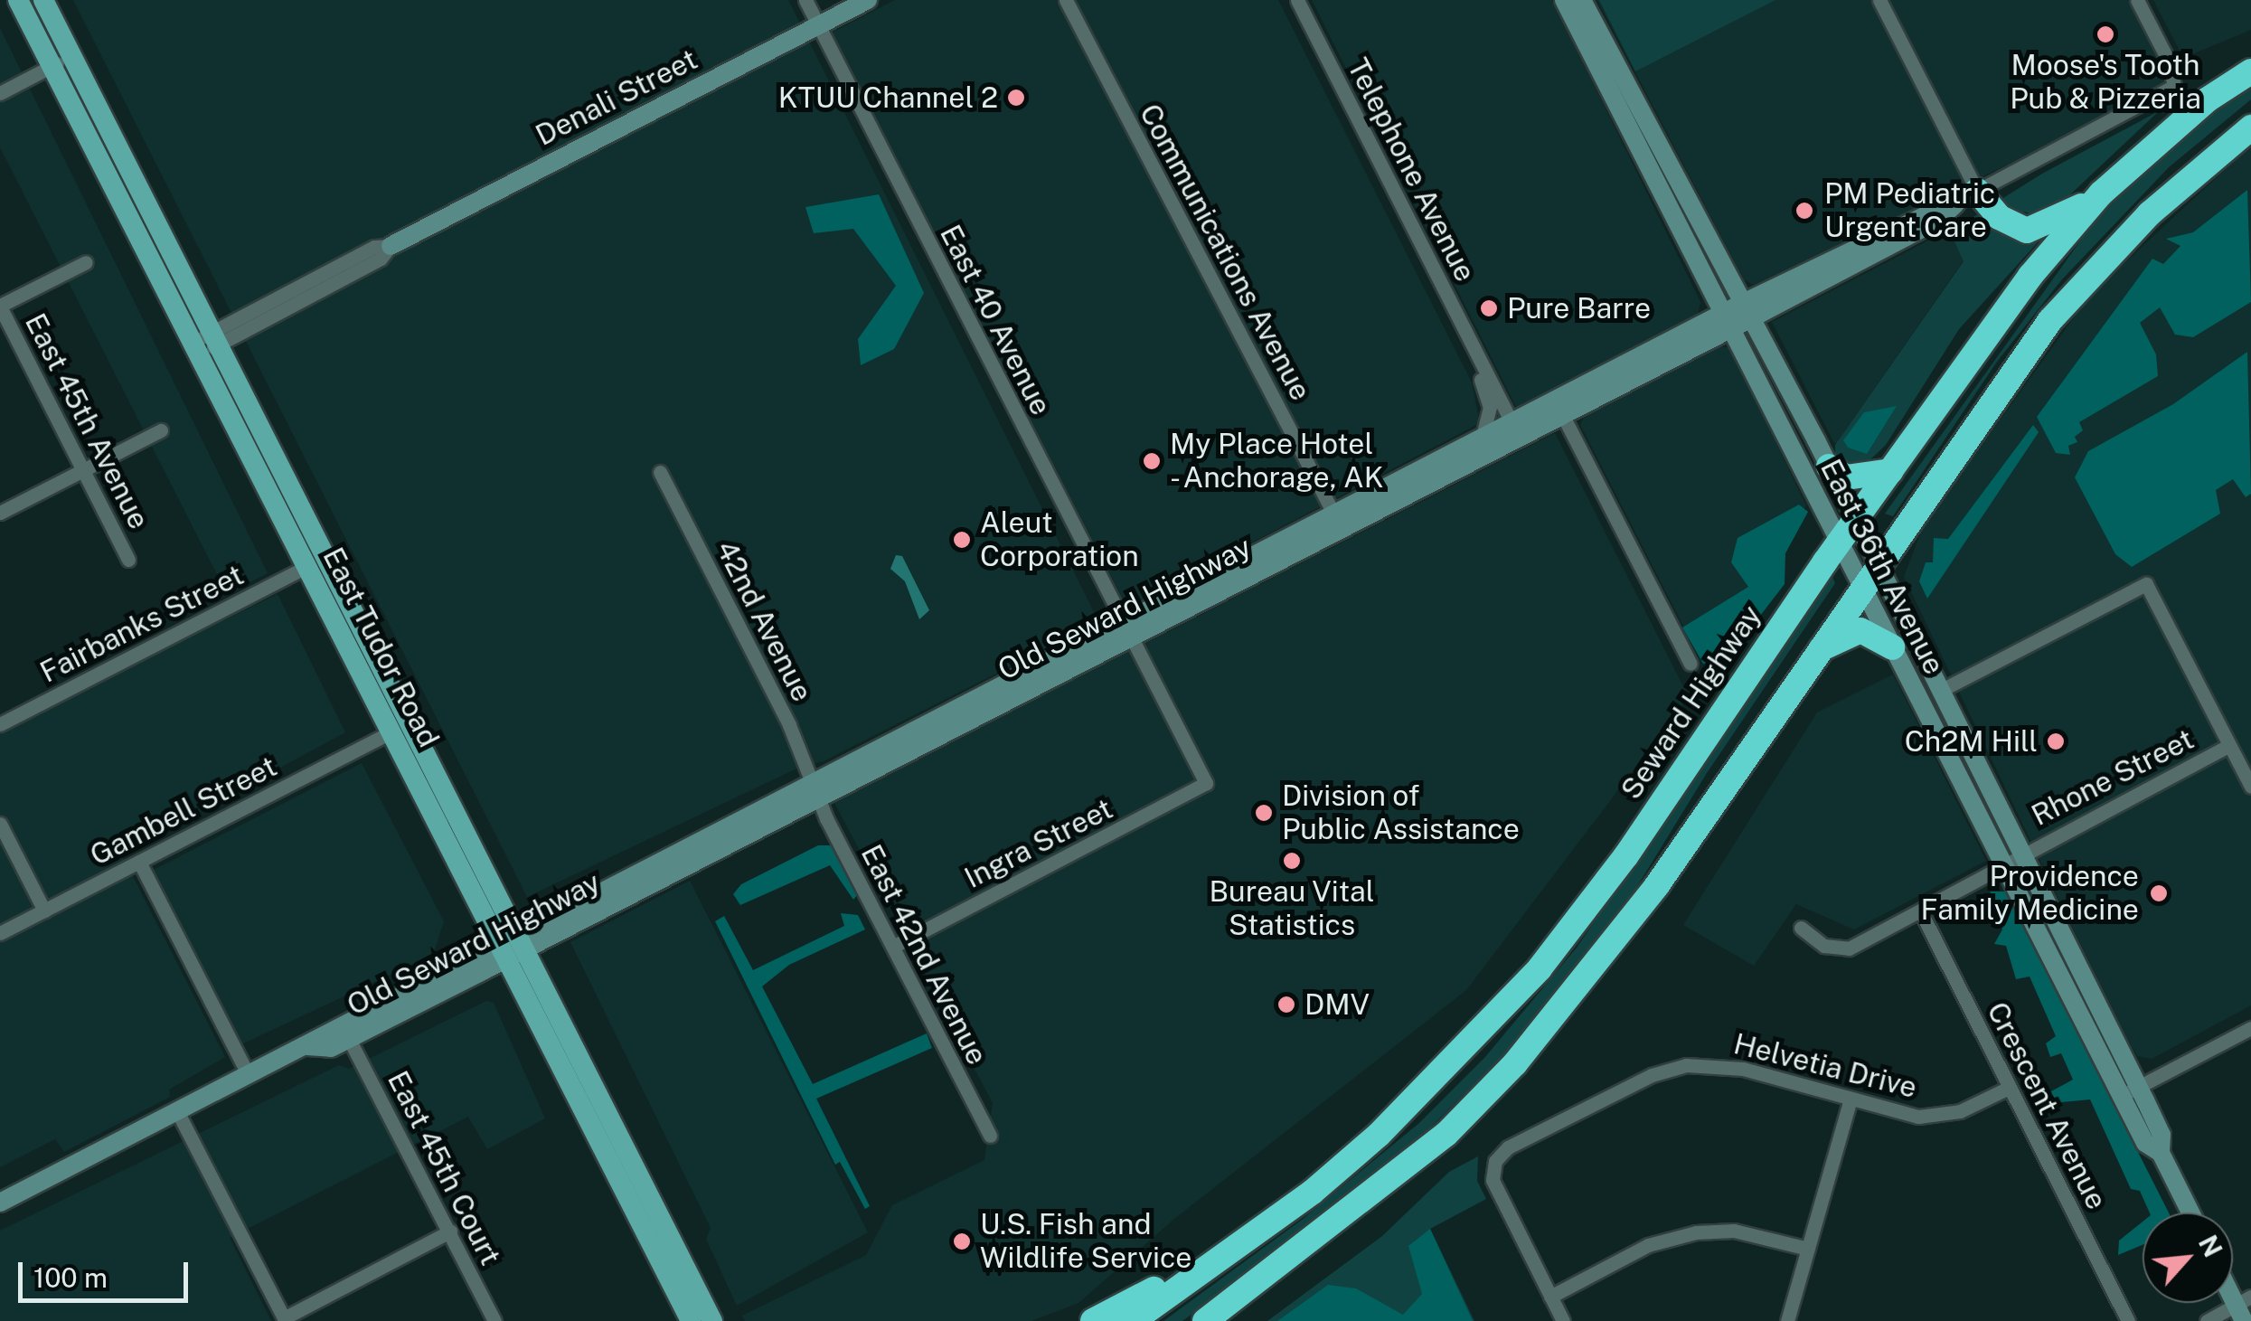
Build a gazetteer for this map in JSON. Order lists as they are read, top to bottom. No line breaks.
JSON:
{"streets":{"highway":["Seward Highway"],"main road":["Denali Street","East 36th Avenue","Old Seward Highway","East Tudor Road"],"street":["Telephone Avenue","Communications Avenue","East 40 Avenue","East 45th Avenue","42nd Avenue","Fairbanks Street","Rhone Street","Gambell Street","Ingra Street","East 42nd Avenue","Helvetia Drive","Crescent Avenue","East 45th Court"]},"crossings":[["Denali Street","East 40 Avenue"],["Denali Street","East Tudor Road"],["Telephone Avenue","Old Seward Highway"],["Communications Avenue","Old Seward Highway"],["East 40 Avenue","Old Seward Highway"],["East 40 Avenue","Ingra Street"],["East 36th Avenue","Old Seward Highway"],["East 36th Avenue","Seward Highway"],["East 36th Avenue","Rhone Street"],["Old Seward Highway","42nd Avenue"],["Old Seward Highway","East Tudor Road"],["Old Seward Highway","East 42nd Avenue"],["Old Seward Highway","East 45th Court"],["42nd Avenue","East 42nd Avenue"],["Fairbanks Street","East Tudor Road"],["East Tudor Road","Gambell Street"],["Rhone Street","Crescent Avenue"],["Ingra Street","East 42nd Avenue"],["Helvetia Drive","Crescent Avenue"]],"places":["Moose's Tooth Pub & Pizzeria","KTUU Channel 2","PM Pediatric Urgent Care","Pure Barre","My Place Hotel - Anchorage, AK","Aleut Corporation","Ch2M Hill","Division of Public Assistance","Bureau Vital Statistics","Providence Family Medicine","DMV","U.S. Fish and Wildlife Service"],"scale_bar":"100 m","north":"top right"}
